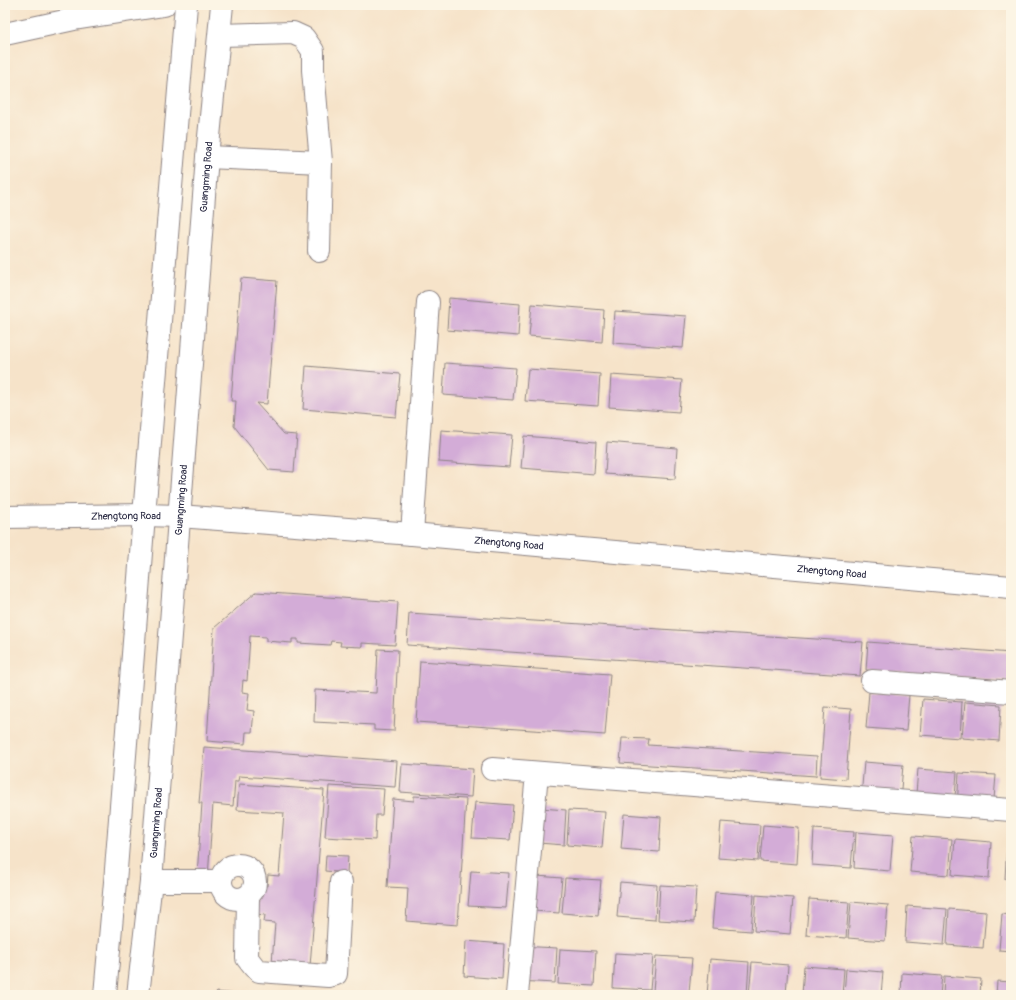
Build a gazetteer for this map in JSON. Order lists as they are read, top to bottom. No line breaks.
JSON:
{"streets":{"main road":["Guangming Road","Zhengtong Road"]},"crossings":[["Guangming Road","Zhengtong Road"]]}
